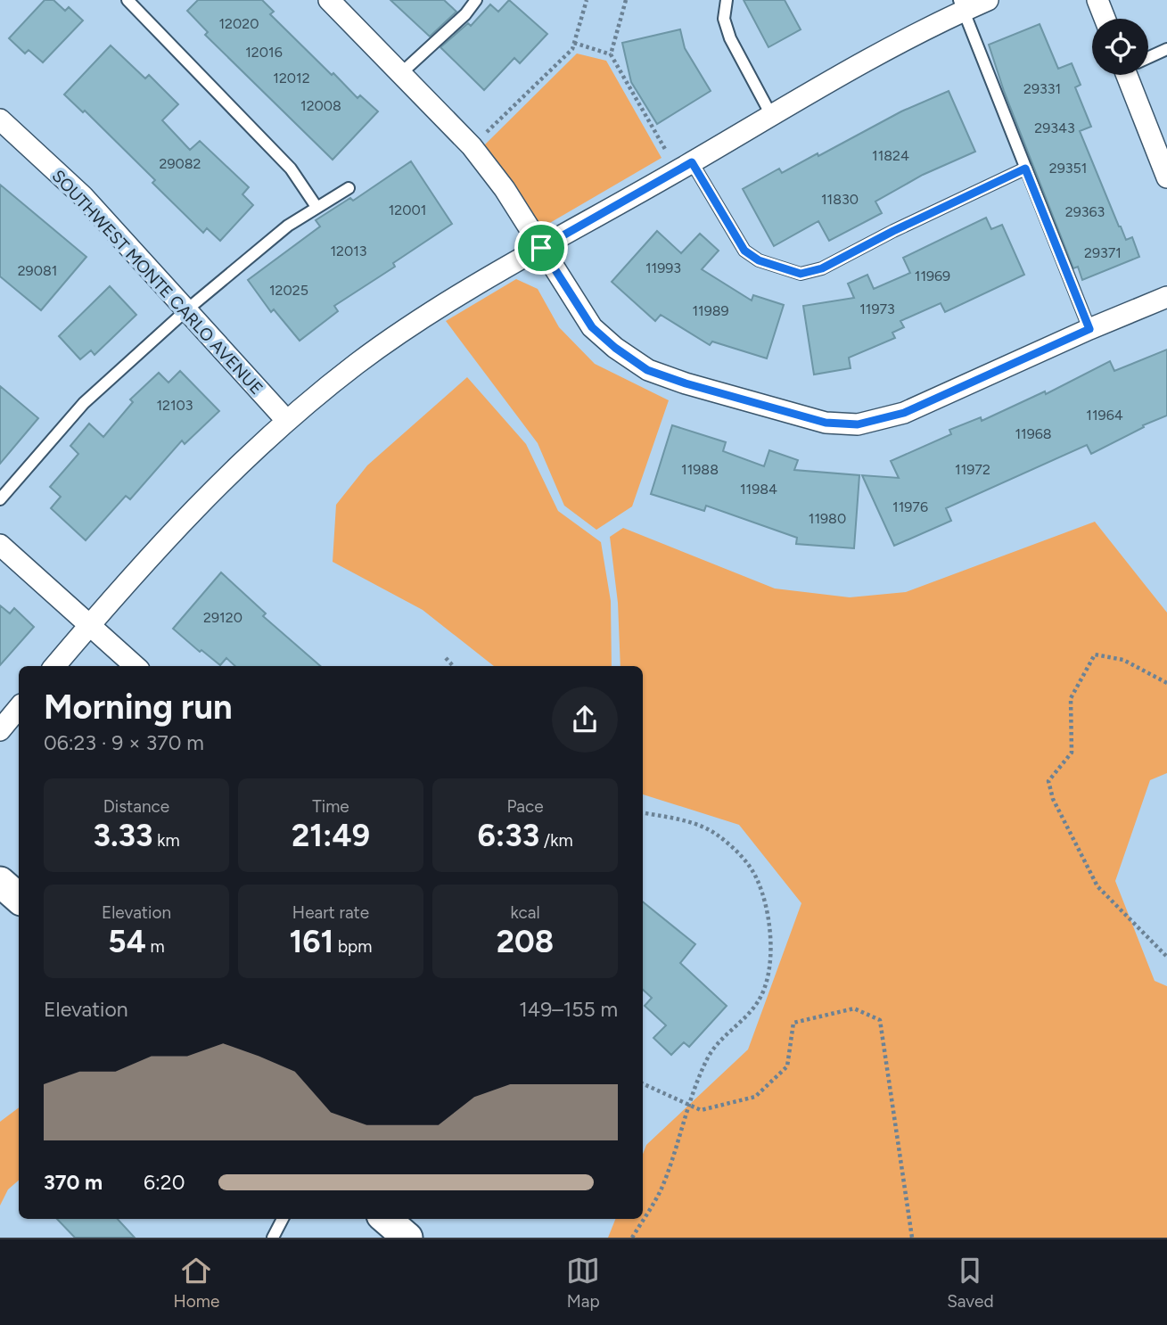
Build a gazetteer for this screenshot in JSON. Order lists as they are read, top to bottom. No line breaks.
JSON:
{"streets":{"street":["SOUTHWEST MONTE CARLO AVENUE"]},"house_numbers":["12020","12016","12012","29331","12008","29343","11824","29082","29351","11830","12001","29363","12013","29371","11993","29081","11969","12025","11973","11989","12103","11964","11968","11988","11972","11984","11976","11980","29120"],"page":{"heading":["Morning run","06:23 · 9 × 370 m"],"stats":[["Distance","3.33 km"],["Time","21:49"],["Pace","6:33 /km"],["Elevation","54 m"],["Heart rate","161 bpm"],["kcal","208"]],"chart":["Elevation","149–155 m"],"list":[{"name":"370 m","note":"6:20"}],"tabs":["Home","Map","Saved"]}}
